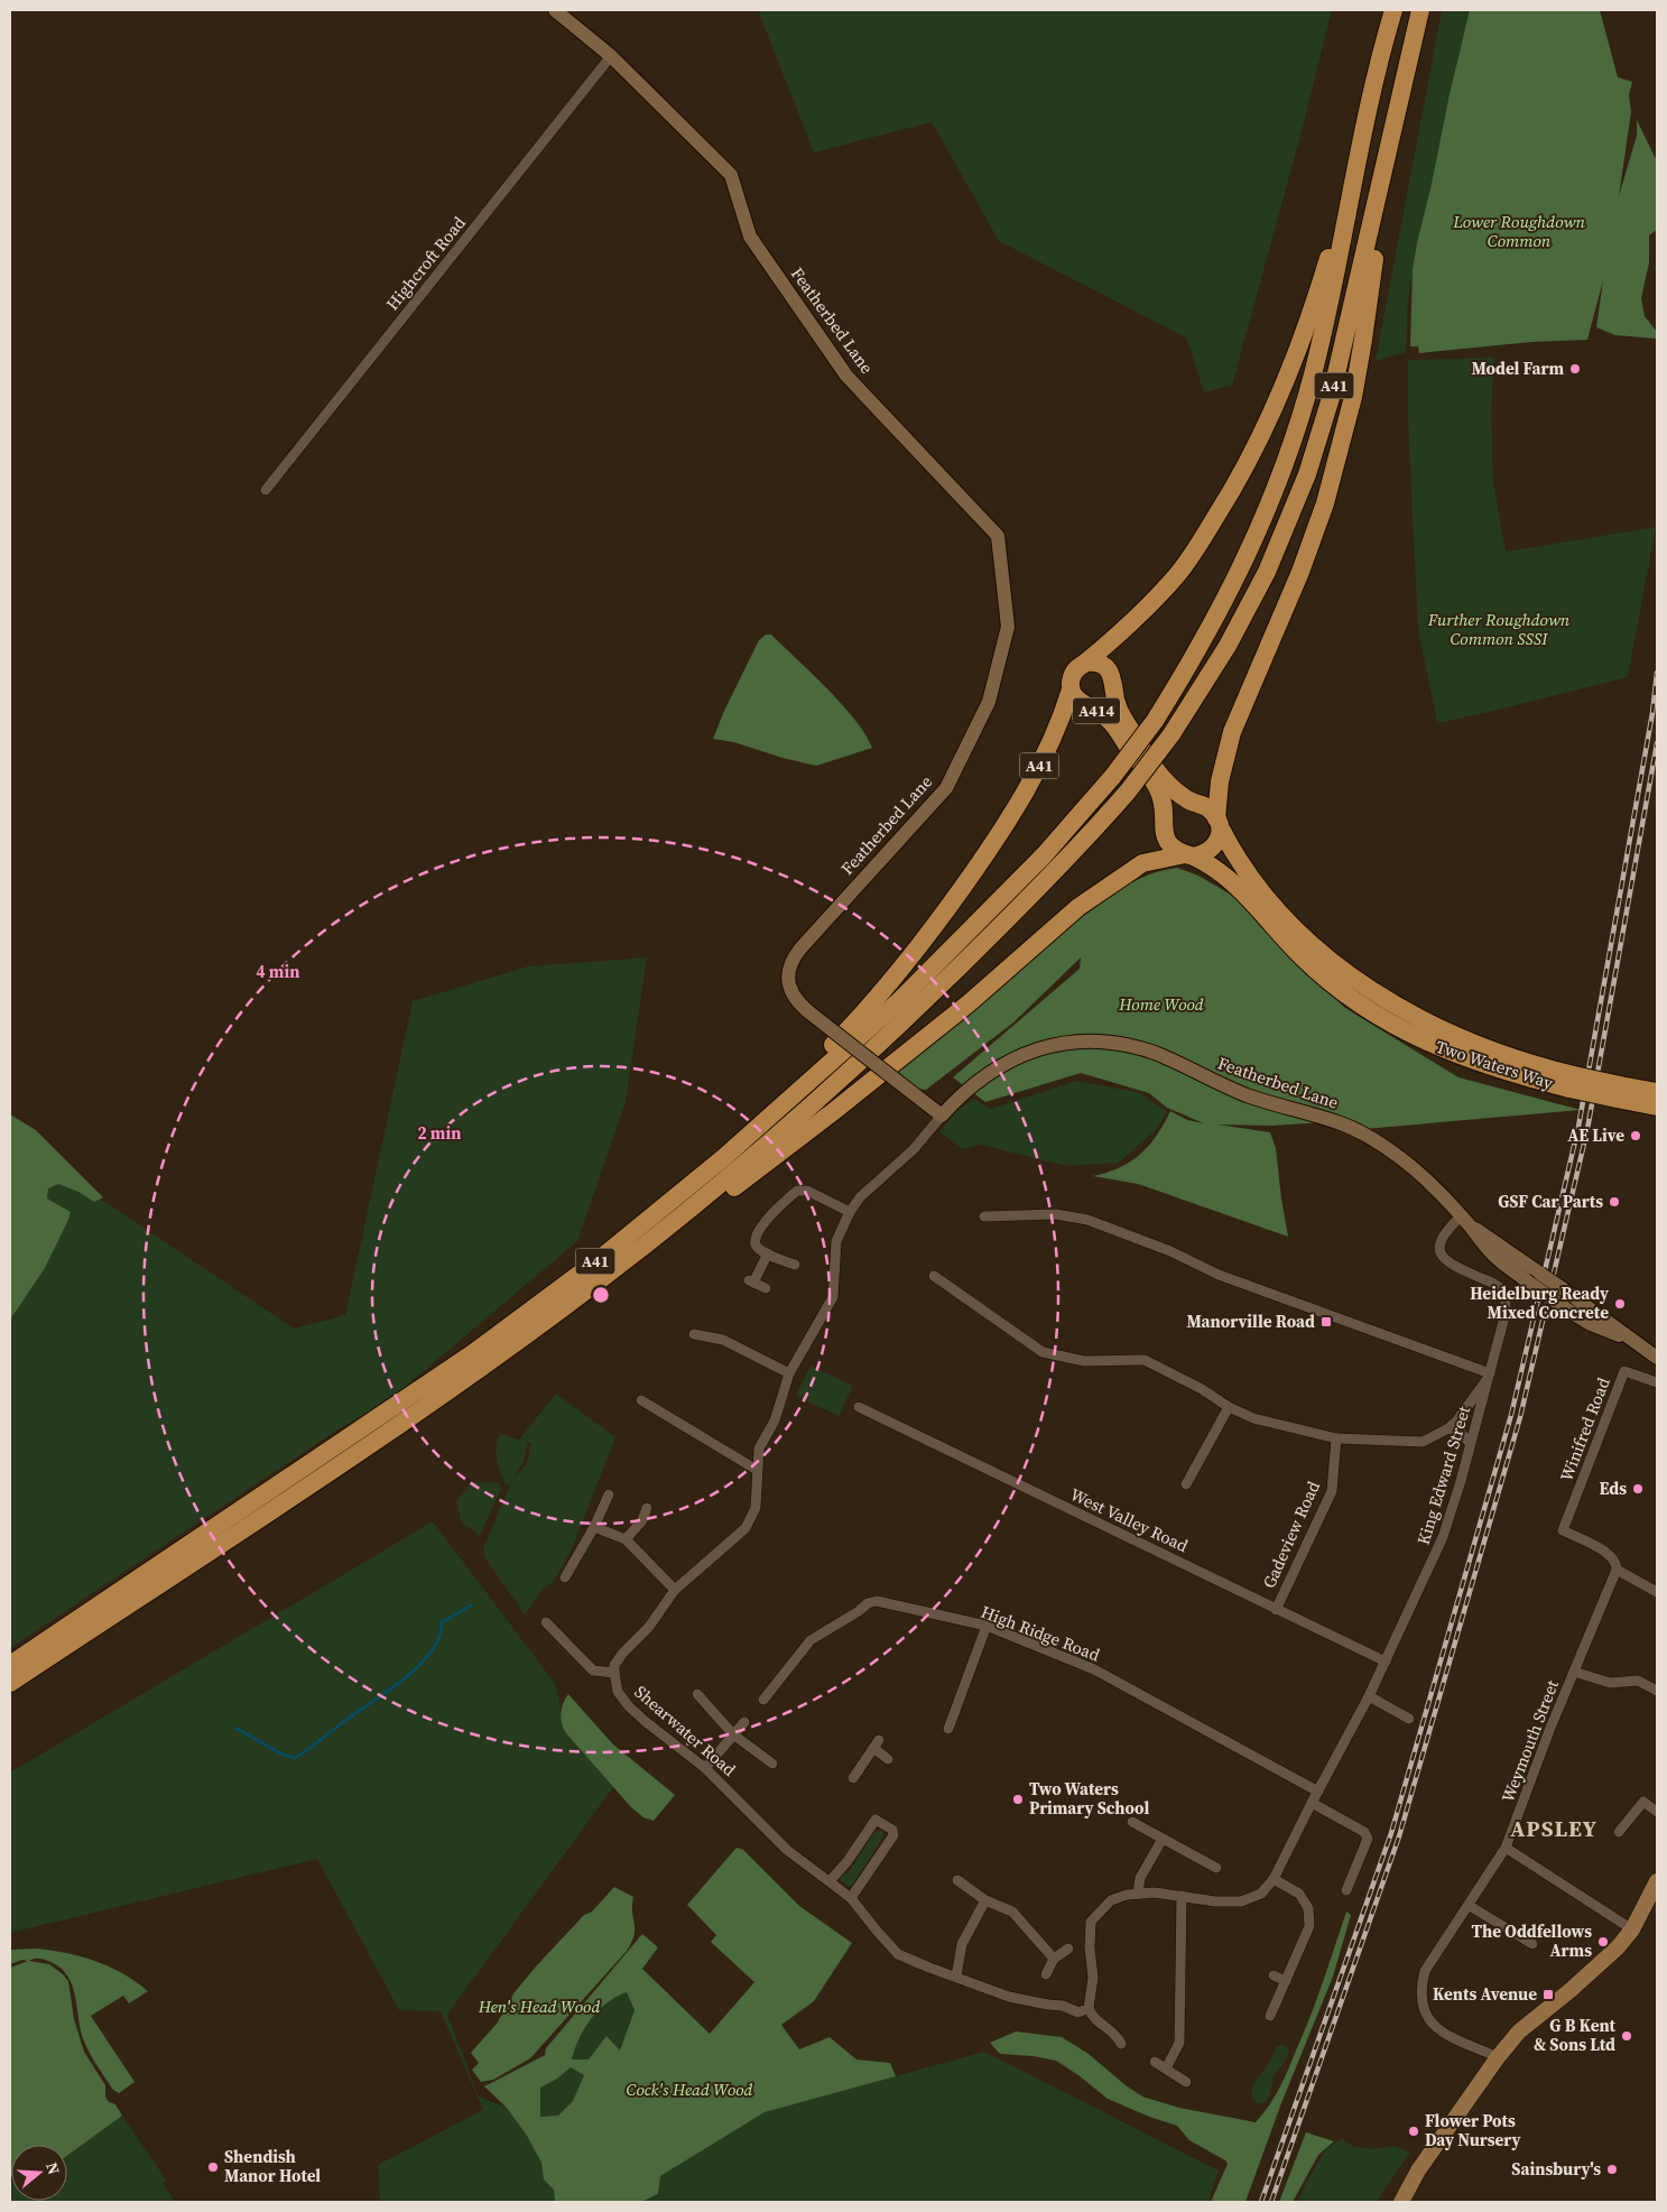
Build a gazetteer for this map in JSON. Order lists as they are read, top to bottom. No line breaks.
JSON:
{"streets":{"highway":["A41","A414","Two Waters Way"],"street":["Highcroft Road","Featherbed Lane","Winifred Road","King Edward Street","West Valley Road","Gadeview Road","High Ridge Road","Shearwater Road","Weymouth Street"]},"crossings":[["Highcroft Road","Featherbed Lane"],["Featherbed Lane","King Edward Street"],["A41","A414"],["A414","Two Waters Way"],["Winifred Road","Weymouth Street"],["King Edward Street","West Valley Road"],["King Edward Street","High Ridge Road"],["West Valley Road","Gadeview Road"]],"districts":["APSLEY"],"parks":["Lower Roughdown Common","Further Roughdown Common SSSI","Home Wood","Hen's Head Wood","Cock's Head Wood"],"places":{"other":["Model Farm","AE Live","GSF Car Parts","Heidelburg Ready Mixed Concrete","Eds","Two Waters Primary School","The Oddfellows Arms","G B Kent & Sons Ltd","Flower Pots Day Nursery","Shendish Manor Hotel","Sainsbury's"],"transit":["Manorville Road","Kents Avenue"]},"north":"right","rings":["4 min","2 min"]}
